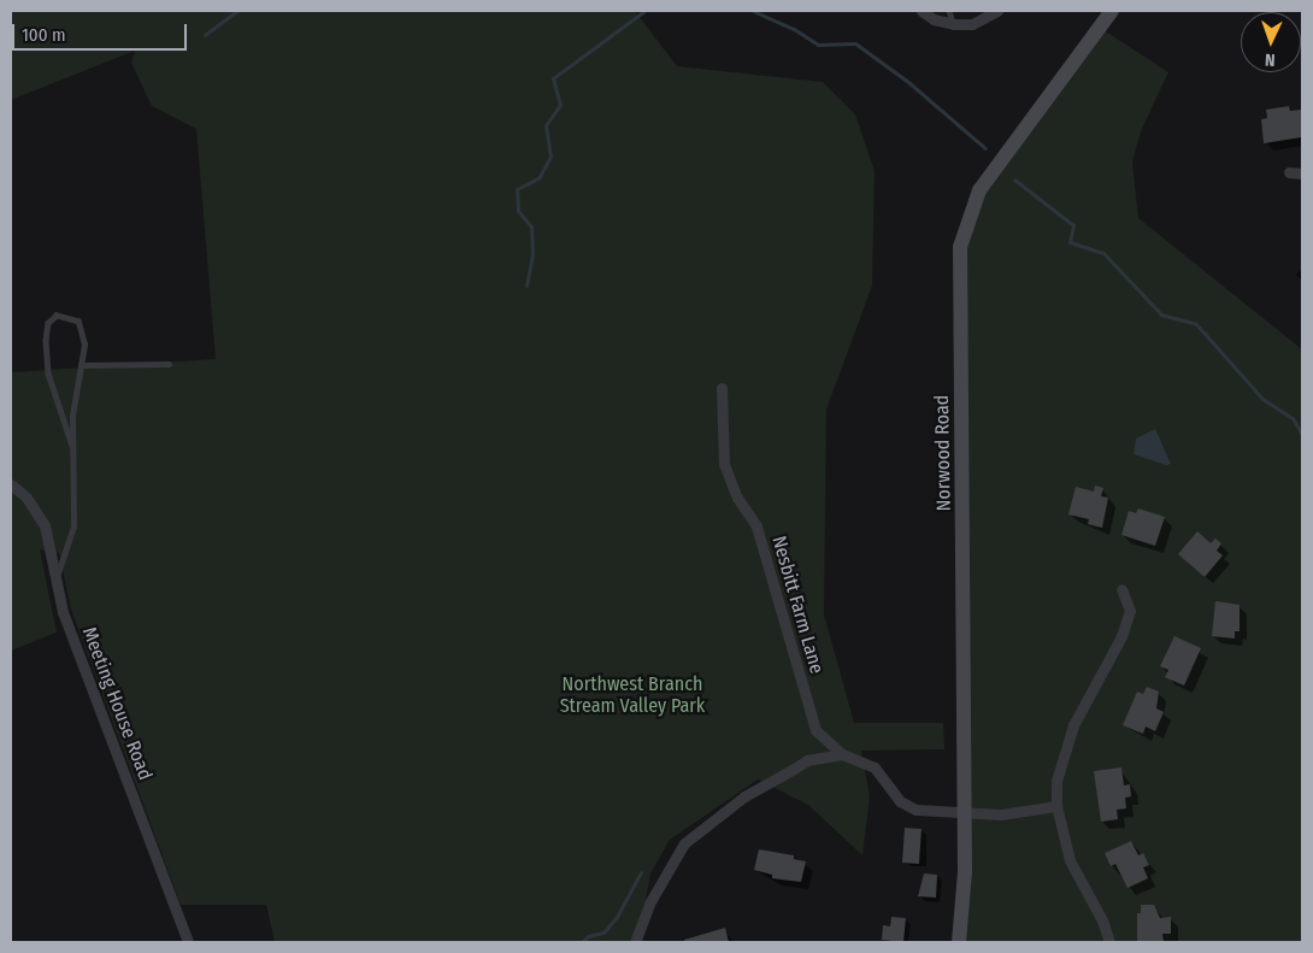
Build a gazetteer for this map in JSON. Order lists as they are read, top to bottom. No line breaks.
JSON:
{"streets":{"street":["Norwood Road","Nesbitt Farm Lane","Meeting House Road"]},"crossings":[["Norwood Road","Nesbitt Farm Lane"]],"parks":["Northwest Branch Stream Valley Park"],"scale_bar":"100 m","north":"bottom"}
